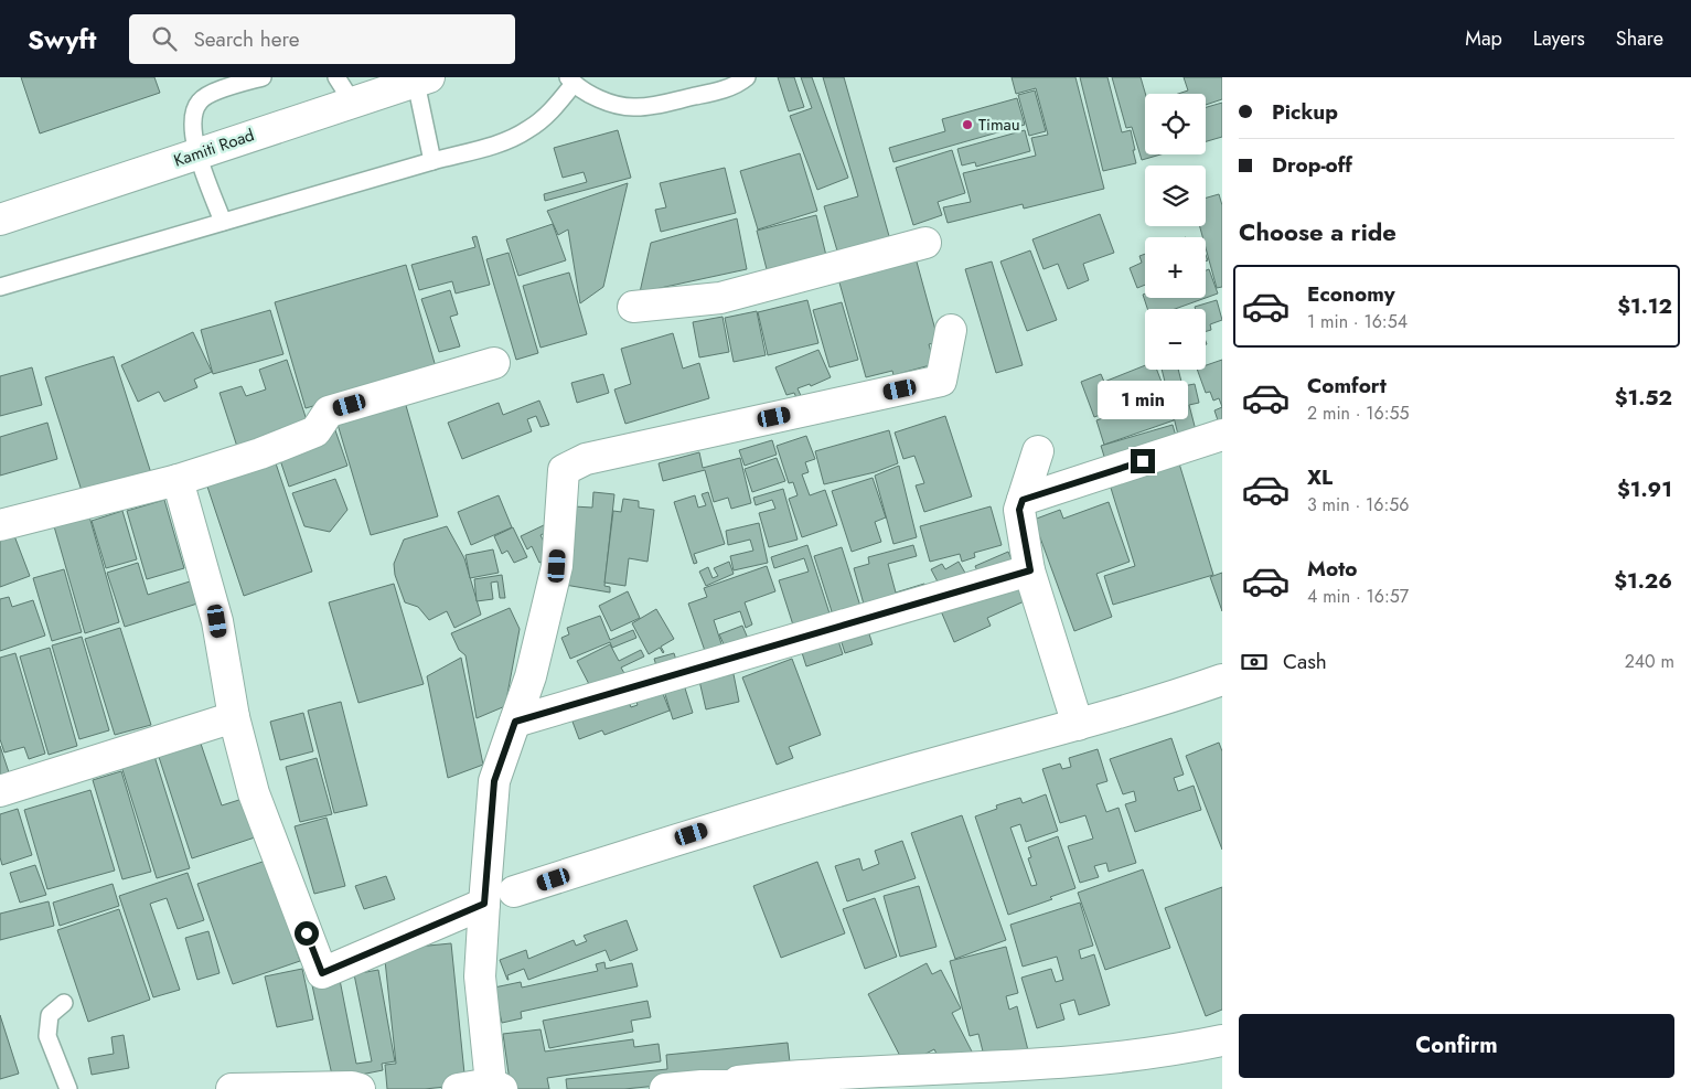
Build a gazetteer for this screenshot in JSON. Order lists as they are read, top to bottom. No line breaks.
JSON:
{"streets":{"street":["Kamiti Road"]},"places":["Timau"],"page":{"header":"Swyft","search":"Search here","nav":["Map","Layers","Share"],"banner":["Pickup","Drop-off"],"map_buttons":["+","−"],"heading":"Choose a ride","list":[{"name":"Economy","note":"1 min · 16:54","value":"$1.12"},{"name":"Comfort","note":"2 min · 16:55","value":"$1.52"},{"name":"XL","note":"3 min · 16:56","value":"$1.91"},{"name":"Moto","note":"4 min · 16:57","value":"$1.26"}],"bubble":"1 min","pay":["Cash","240 m"],"buttons":"Confirm"}}
